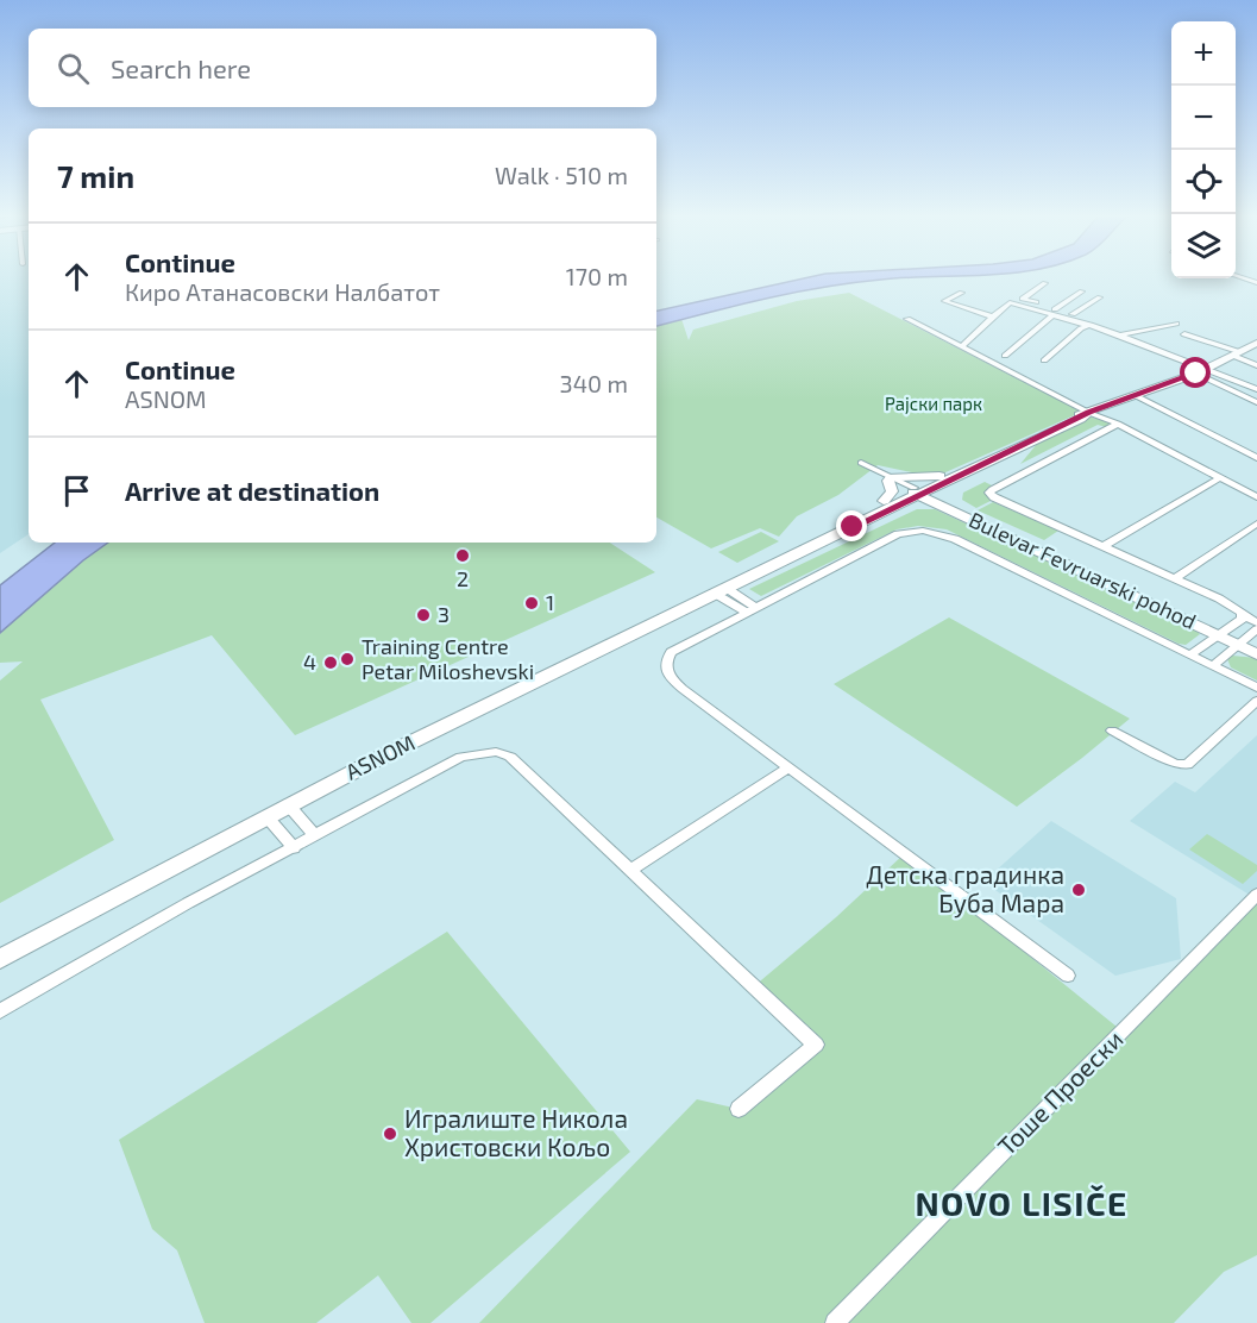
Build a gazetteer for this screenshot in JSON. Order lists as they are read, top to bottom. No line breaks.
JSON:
{"streets":{"street":["Bulevar Fevruarski pohod","ASNOM","Тоше Проески"]},"crossings":[["Bulevar Fevruarski pohod","ASNOM"]],"districts":["NOVO LISIČE"],"parks":["Рајски парк"],"places":["2","1","3","Training Centre Petar Miloshevski","4","Детска градинка Буба Мара","Игралиште Никола Христовски Кољо"],"page":{"map_buttons":["+","−"],"search":"Search here","heading":["7 min","Walk · 510 m"],"list":[["Continue","Киро Атанасовски Налбатот","170 m"],["Continue","ASNOM","340 m"],"Arrive at destination"]}}
